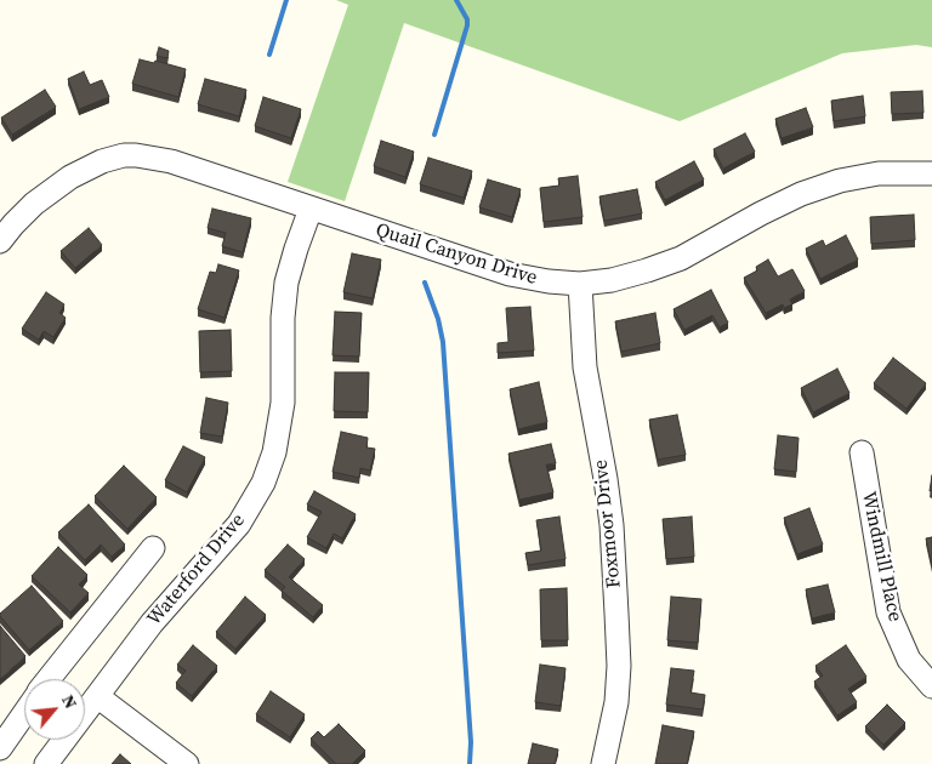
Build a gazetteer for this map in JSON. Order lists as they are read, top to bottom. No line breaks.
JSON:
{"streets":{"street":["Quail Canyon Drive","Foxmoor Drive","Windmill Place","Waterford Drive"]},"crossings":[["Quail Canyon Drive","Foxmoor Drive"],["Quail Canyon Drive","Waterford Drive"]],"north":"top right"}
